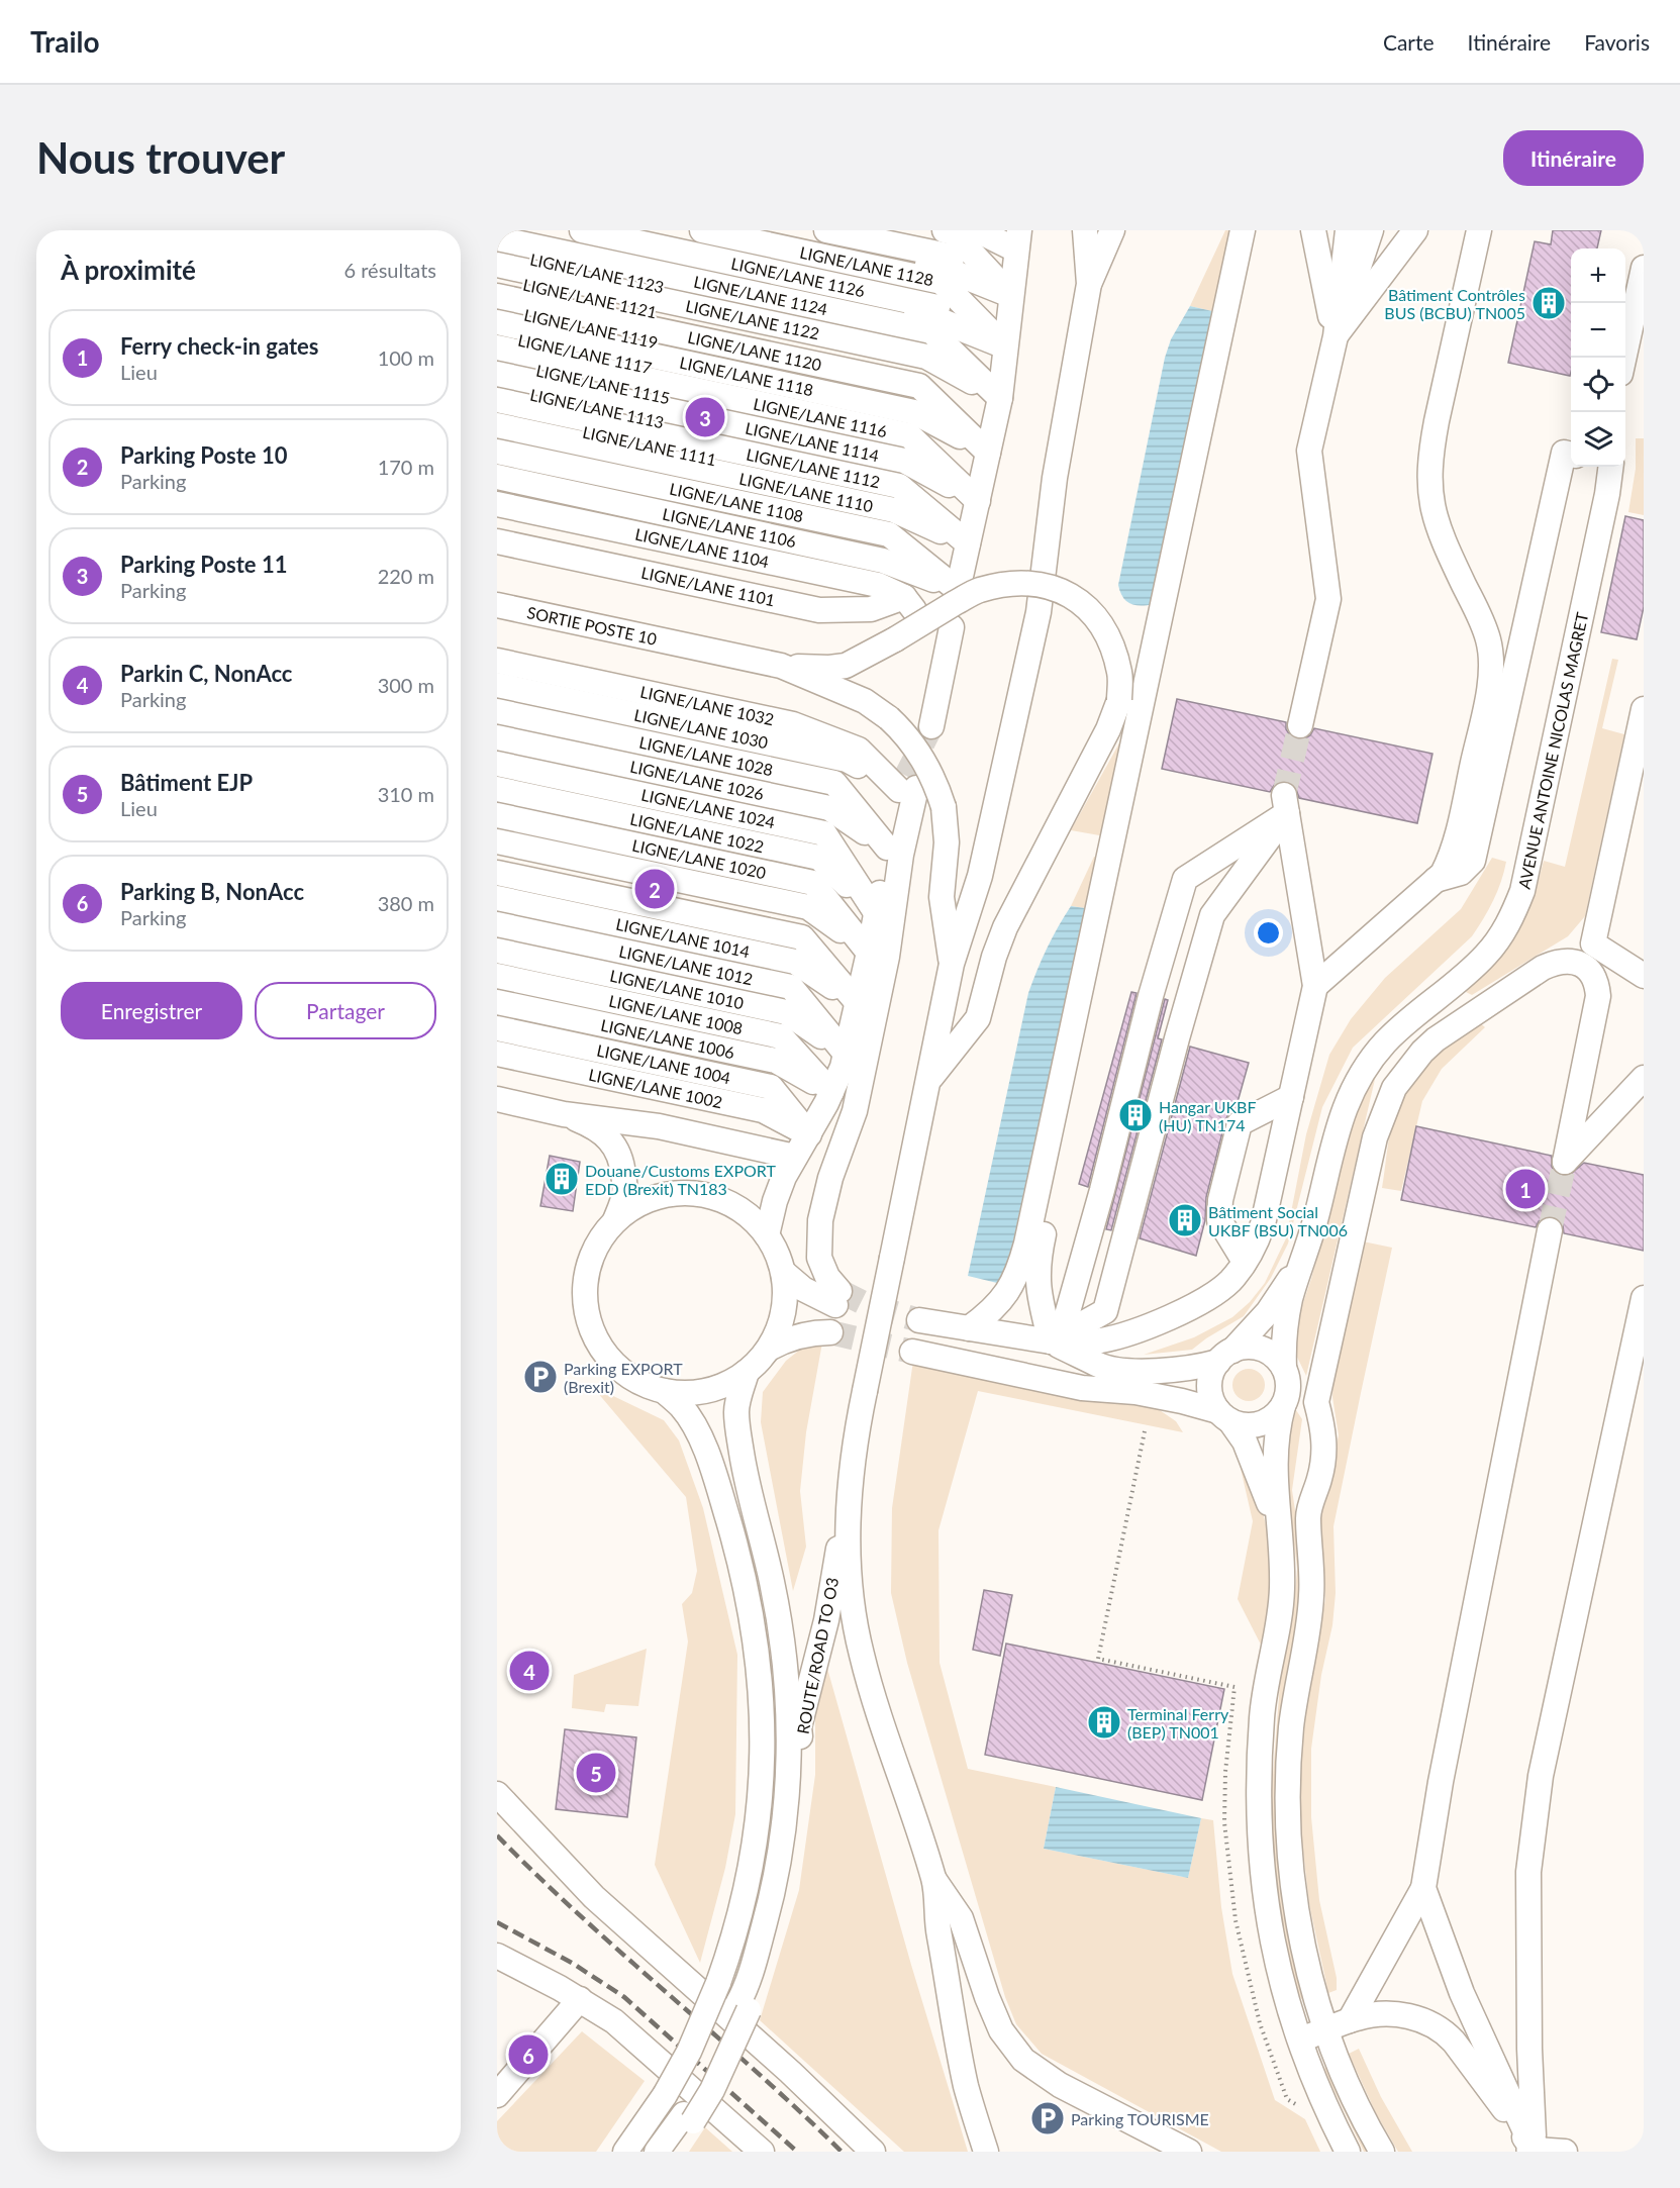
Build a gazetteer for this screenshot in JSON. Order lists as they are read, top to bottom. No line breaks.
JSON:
{"streets":{"street":["LIGNE/LANE 1128","LIGNE/LANE 1123","LIGNE/LANE 1126","LIGNE/LANE 1124","LIGNE/LANE 1121","LIGNE/LANE 1122","LIGNE/LANE 1119","LIGNE/LANE 1120","LIGNE/LANE 1117","LIGNE/LANE 1118","LIGNE/LANE 1115","LIGNE/LANE 1113","LIGNE/LANE 1116","LIGNE/LANE 1114","LIGNE/LANE 1111","LIGNE/LANE 1112","LIGNE/LANE 1110","LIGNE/LANE 1108","LIGNE/LANE 1106","LIGNE/LANE 1104","LIGNE/LANE 1101","SORTIE POSTE 10","LIGNE/LANE 1032","LIGNE/LANE 1030","AVENUE ANTOINE NICOLAS MAGRET","LIGNE/LANE 1028","LIGNE/LANE 1026","LIGNE/LANE 1024","LIGNE/LANE 1022","LIGNE/LANE 1020","LIGNE/LANE 1014","LIGNE/LANE 1012","LIGNE/LANE 1010","LIGNE/LANE 1008","LIGNE/LANE 1006","LIGNE/LANE 1004","LIGNE/LANE 1002","ROUTE/ROAD TO O3"]},"crossings":[["LIGNE/LANE 1128","LIGNE/LANE 1126"],["LIGNE/LANE 1123","LIGNE/LANE 1124"],["LIGNE/LANE 1123","LIGNE/LANE 1121"],["LIGNE/LANE 1123","LIGNE/LANE 1122"],["LIGNE/LANE 1124","LIGNE/LANE 1121"],["LIGNE/LANE 1124","LIGNE/LANE 1122"],["LIGNE/LANE 1121","LIGNE/LANE 1122"],["LIGNE/LANE 1119","LIGNE/LANE 1120"],["LIGNE/LANE 1119","LIGNE/LANE 1117"],["LIGNE/LANE 1119","LIGNE/LANE 1118"],["LIGNE/LANE 1120","LIGNE/LANE 1117"],["LIGNE/LANE 1120","LIGNE/LANE 1118"],["LIGNE/LANE 1117","LIGNE/LANE 1118"],["LIGNE/LANE 1115","LIGNE/LANE 1113"],["LIGNE/LANE 1115","LIGNE/LANE 1116"],["LIGNE/LANE 1115","LIGNE/LANE 1114"],["LIGNE/LANE 1113","LIGNE/LANE 1116"],["LIGNE/LANE 1113","LIGNE/LANE 1114"],["LIGNE/LANE 1116","LIGNE/LANE 1114"],["LIGNE/LANE 1111","LIGNE/LANE 1112"],["LIGNE/LANE 1111","LIGNE/LANE 1110"],["LIGNE/LANE 1112","LIGNE/LANE 1110"],["LIGNE/LANE 1108","LIGNE/LANE 1106"],["LIGNE/LANE 1104","LIGNE/LANE 1101"],["LIGNE/LANE 1032","LIGNE/LANE 1030"],["LIGNE/LANE 1028","LIGNE/LANE 1026"],["LIGNE/LANE 1024","LIGNE/LANE 1022"],["LIGNE/LANE 1012","LIGNE/LANE 1010"],["LIGNE/LANE 1008","LIGNE/LANE 1006"],["LIGNE/LANE 1004","LIGNE/LANE 1002"]],"places":{"building":["Bâtiment Contrôles BUS (BCBU) TN005","Hangar UKBF (HU) TN174","Douane/Customs EXPORT EDD (Brexit) TN183","Bâtiment Social UKBF (BSU) TN006","Terminal Ferry (BEP) TN001"],"parking":["Parking EXPORT (Brexit)","Parking TOURISME"]},"page":{"header":"Trailo","nav":["Carte","Itinéraire","Favoris"],"buttons":["Itinéraire",["Enregistrer","Partager"]],"title":"Nous trouver","heading":["À proximité","6 résultats"],"map_buttons":["+","−"],"list":[{"mark":"1","name":"Ferry check-in gates","note":"Lieu","value":"100 m"},{"mark":"2","name":"Parking Poste 10","note":"Parking","value":"170 m"},{"mark":"3","name":"Parking Poste 11","note":"Parking","value":"220 m"},{"mark":"4","name":"Parkin C, NonAcc","note":"Parking","value":"300 m"},{"mark":"5","name":"Bâtiment EJP","note":"Lieu","value":"310 m"},{"mark":"6","name":"Parking B, NonAcc","note":"Parking","value":"380 m"}],"pins":["3","2","1","4","5","6"]}}
